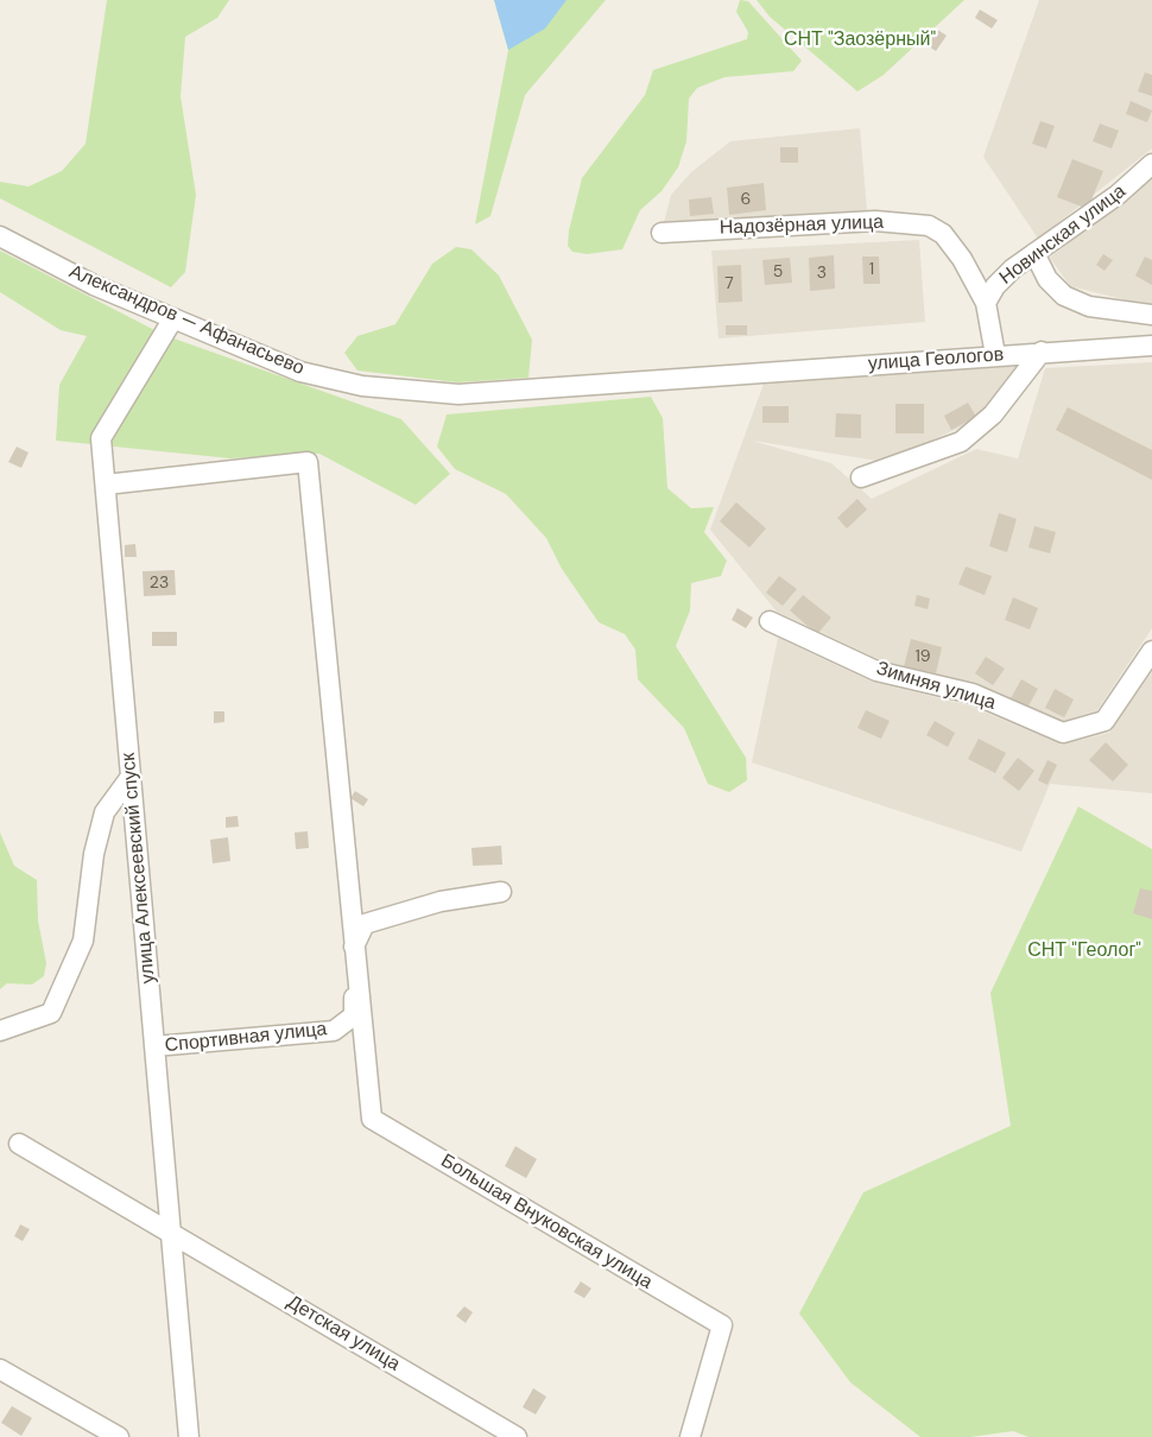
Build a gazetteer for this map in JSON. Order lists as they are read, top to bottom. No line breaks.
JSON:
{"streets":{"street":["Надозёрная улица","Новинская улица","Александров — Афанасьево","улица Геологов","Зимняя улица","улица Алексеевский спуск","Спортивная улица","Большая Внуковская улица","Детская улица"]},"crossings":[["Надозёрная улица","Новинская улица"],["Новинская улица","улица Геологов"],["Александров — Афанасьево","улица Геологов"],["Александров — Афанасьево","улица Алексеевский спуск"],["улица Алексеевский спуск","Спортивная улица"],["улица Алексеевский спуск","Детская улица"],["Спортивная улица","Большая Внуковская улица"]],"parks":["СНТ \"Заозёрный\"","СНТ \"Геолог\""],"house_numbers":["6","1","5","3","7","23","19"]}
